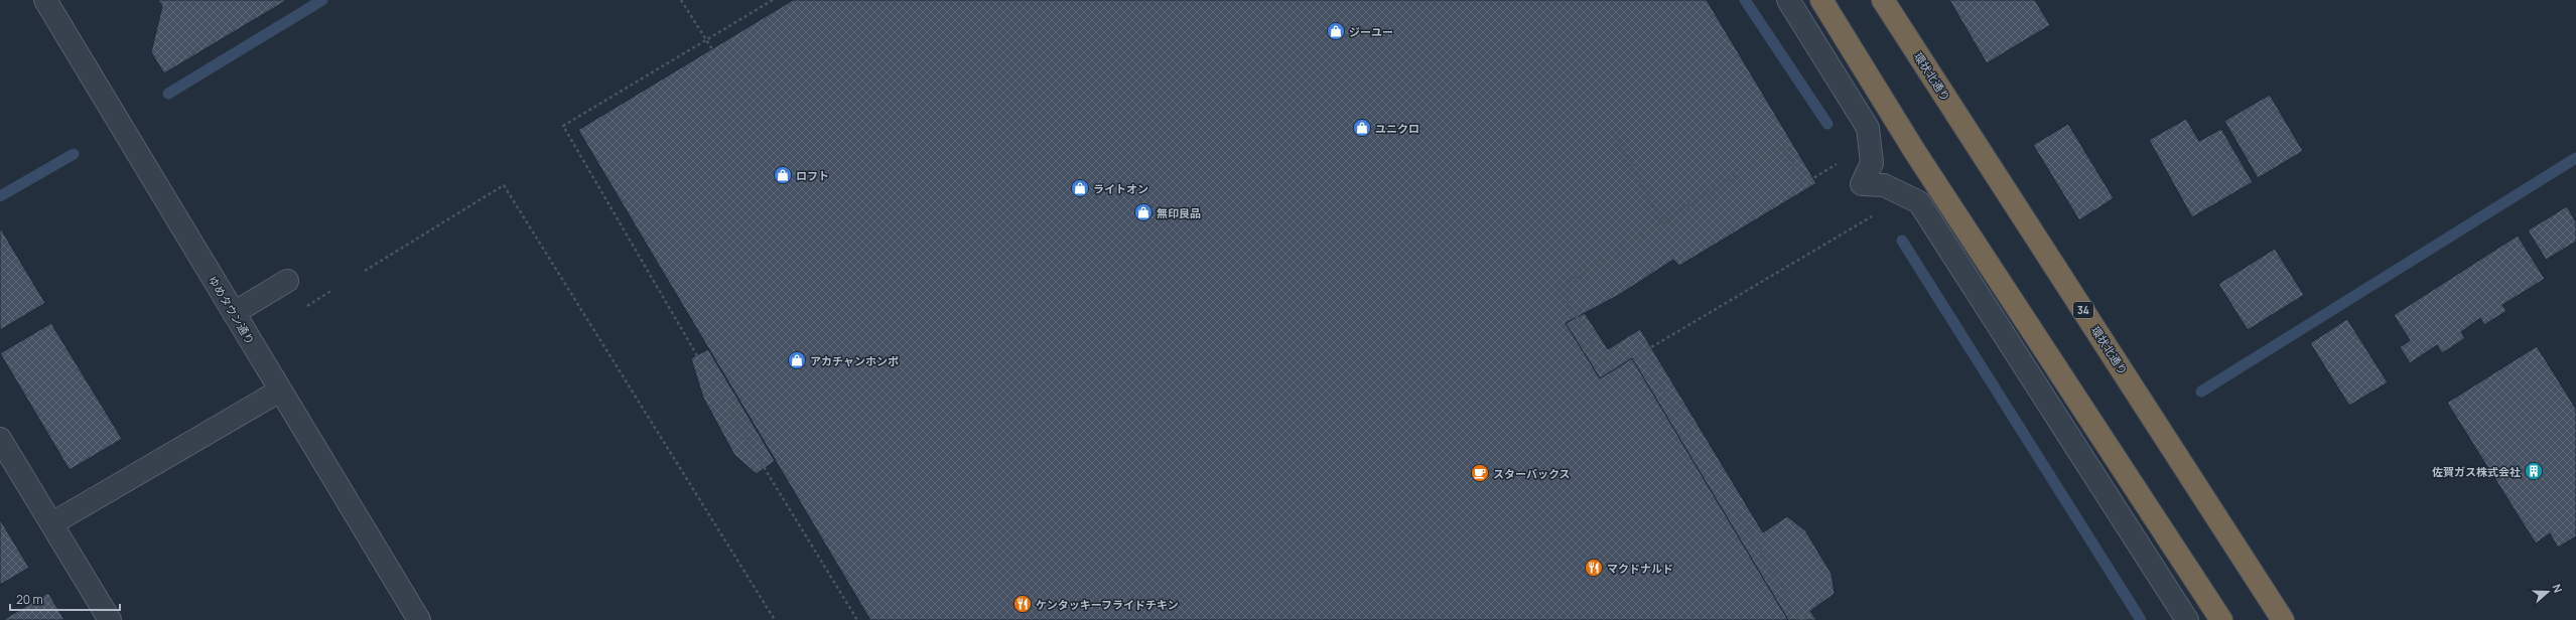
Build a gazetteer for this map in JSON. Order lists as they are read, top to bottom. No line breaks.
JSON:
{"streets":{"highway":["環状北通り","34"],"street":["ゆめタウン通り"]},"places":{"shop":["ジーユー","ユニクロ","ロフト","ライトオン","無印良品","アカチャンホンポ"],"building":["佐賀ガス株式会社"],"cafe":["スターバックス"],"restaurant":["マクドナルド","ケンタッキーフライドチキン"]},"scale_bar":"20 m","north":"right"}
